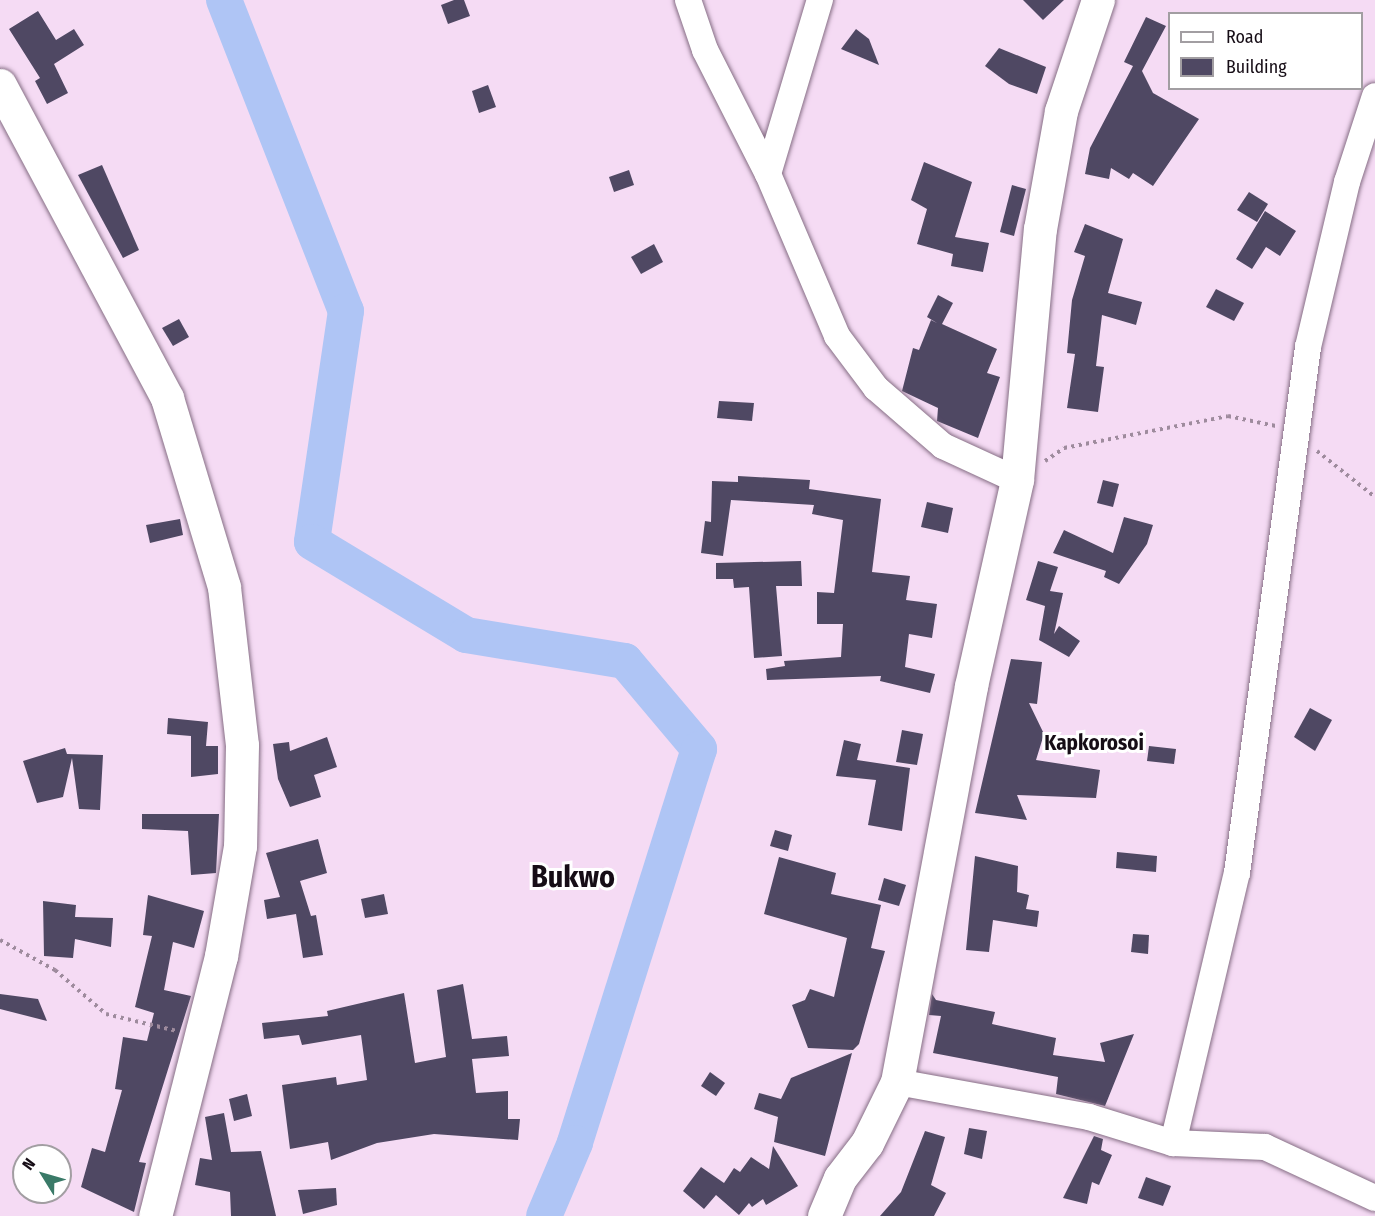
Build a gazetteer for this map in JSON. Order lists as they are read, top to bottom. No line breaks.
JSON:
{"districts":["Kapkorosoi","Bukwo"],"legend":["Road","Building"],"north":"top left"}
